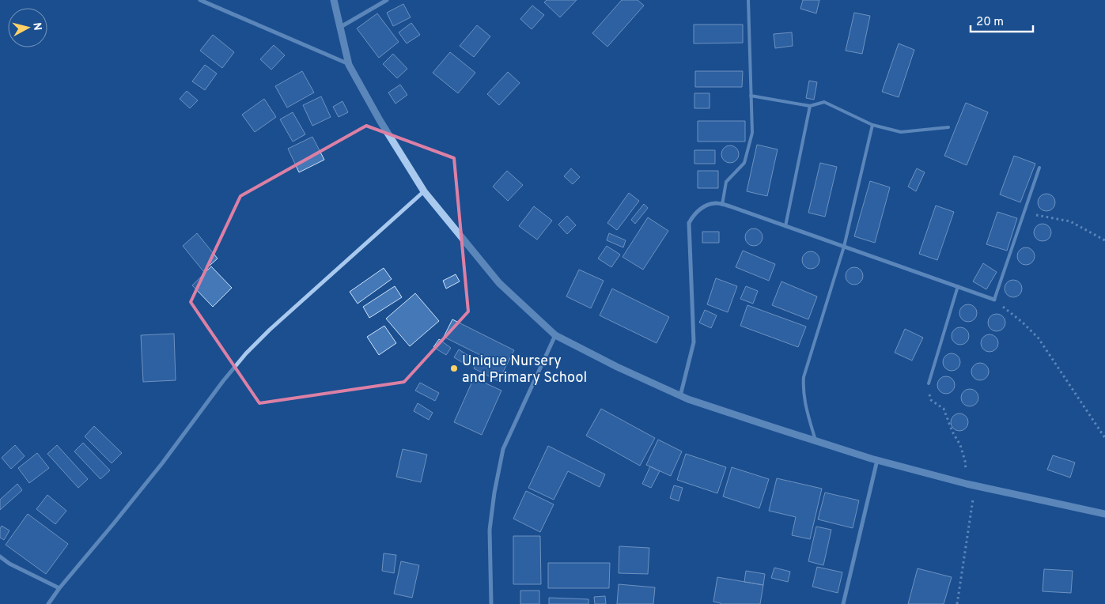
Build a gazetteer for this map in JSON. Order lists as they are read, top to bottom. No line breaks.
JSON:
{"places":["Unique Nursery and Primary School"],"scale_bar":"20 m","north":"right"}
